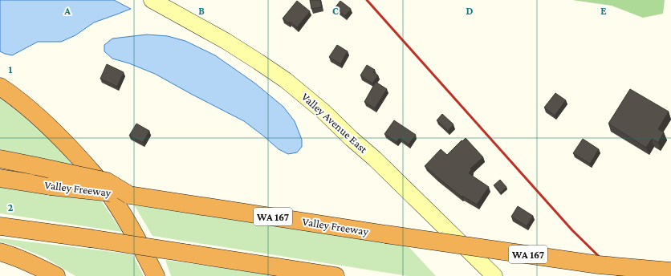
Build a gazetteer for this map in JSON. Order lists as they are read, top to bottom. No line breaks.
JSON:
{"streets":{"highway":["Valley Freeway","WA 167"],"main road":["Valley Avenue East"]},"grid":{"columns":["A","B","C","D","E"],"rows":["1","2"]}}
